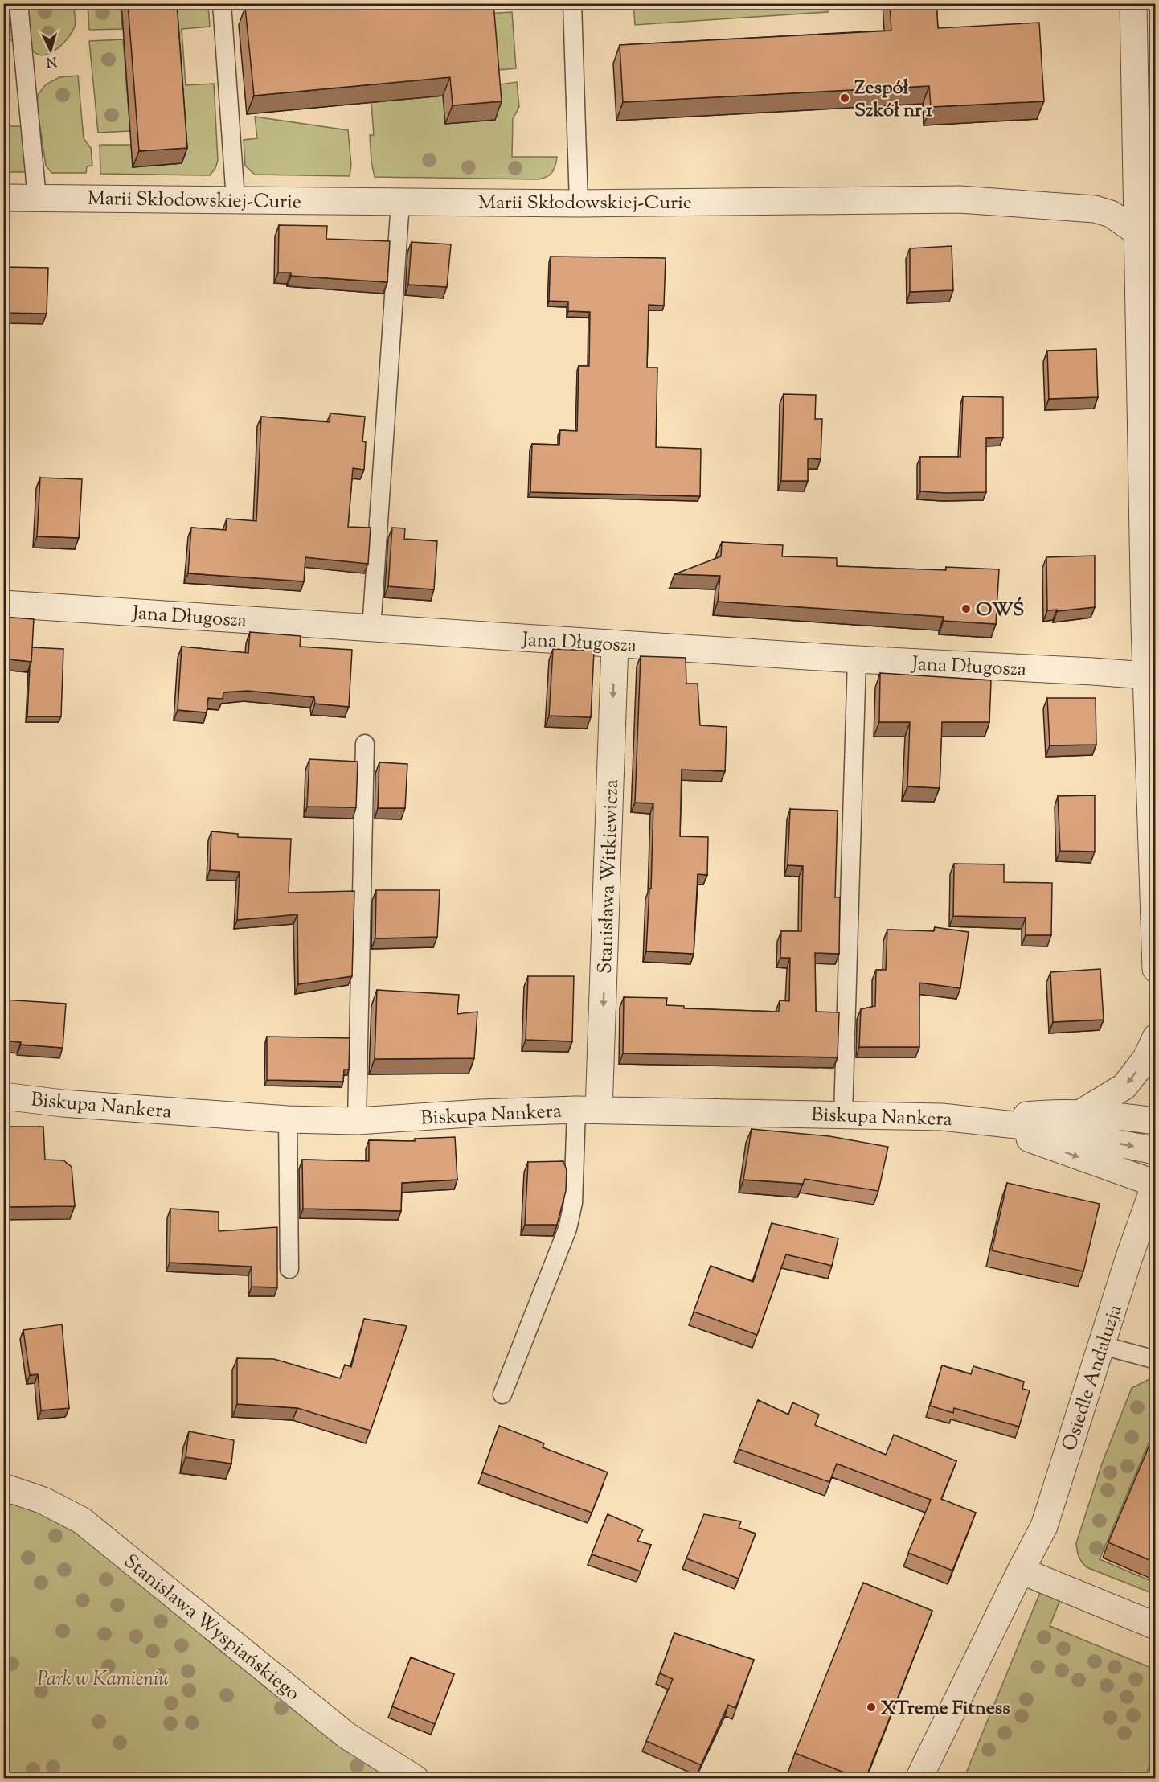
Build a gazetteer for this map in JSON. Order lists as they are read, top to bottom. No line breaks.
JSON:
{"streets":{"street":["Marii Skłodowskiej-Curie","Jana Długosza","Stanisława Witkiewicza","Biskupa Nankera","Osiedle Andaluzja","Stanisława Wyspiańskiego"]},"crossings":[["Jana Długosza","Stanisława Witkiewicza"],["Stanisława Witkiewicza","Biskupa Nankera"],["Biskupa Nankera","Osiedle Andaluzja"]],"one_way":["Stanisława Witkiewicza"],"parks":["Park w Kamieniu"],"places":["Zespół Szkół nr 1","OWŚ","XTreme Fitness"],"north":"bottom"}
